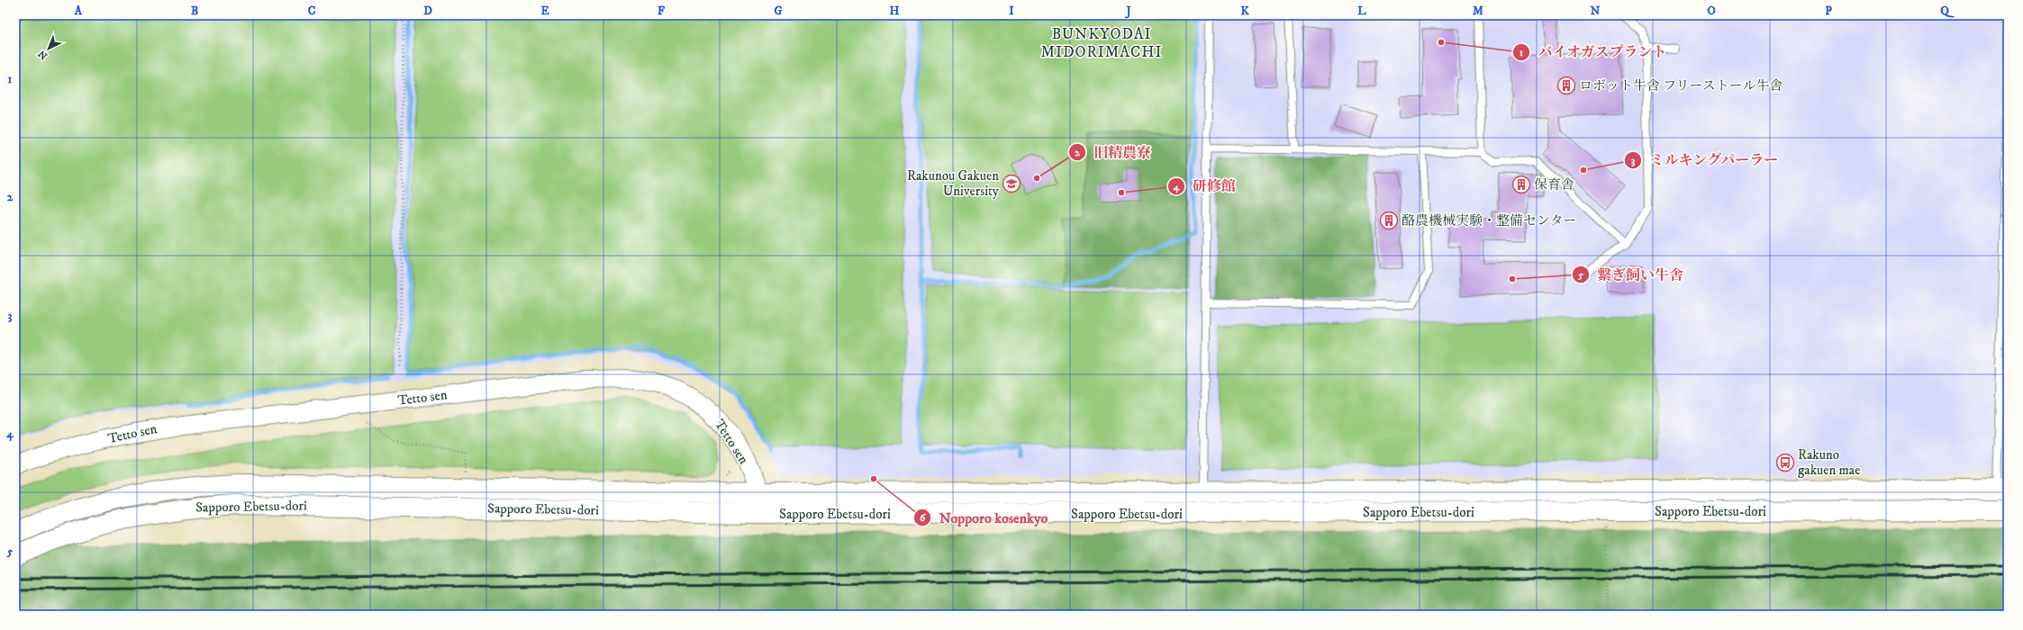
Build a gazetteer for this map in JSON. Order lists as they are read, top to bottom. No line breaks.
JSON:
{"streets":{"highway":["Sapporo Ebetsu-dori"],"street":["Tetto sen"]},"crossings":[["Tetto sen","Sapporo Ebetsu-dori"]],"districts":["BUNKYODAI MIDORIMACHI"],"places":{"other":["バイオガスプラント","ミルキングパーラー","旧精農寮","研修館","繋ぎ飼い牛舎","Nopporo kosenkyo"],"building":["ロボット牛舎 フリーストール牛舎","保育舎","酪農機械実験・整備センター"],"school or university":["Rakunou Gakuen University"],"bus stop":["Rakuno gakuen mae"]},"north":"bottom left","grid":{"columns":["A","B","C","D","E","F","G","H","I","J","K","L","M","N","O","P","Q"],"rows":["1","2","3","4","5"]}}
